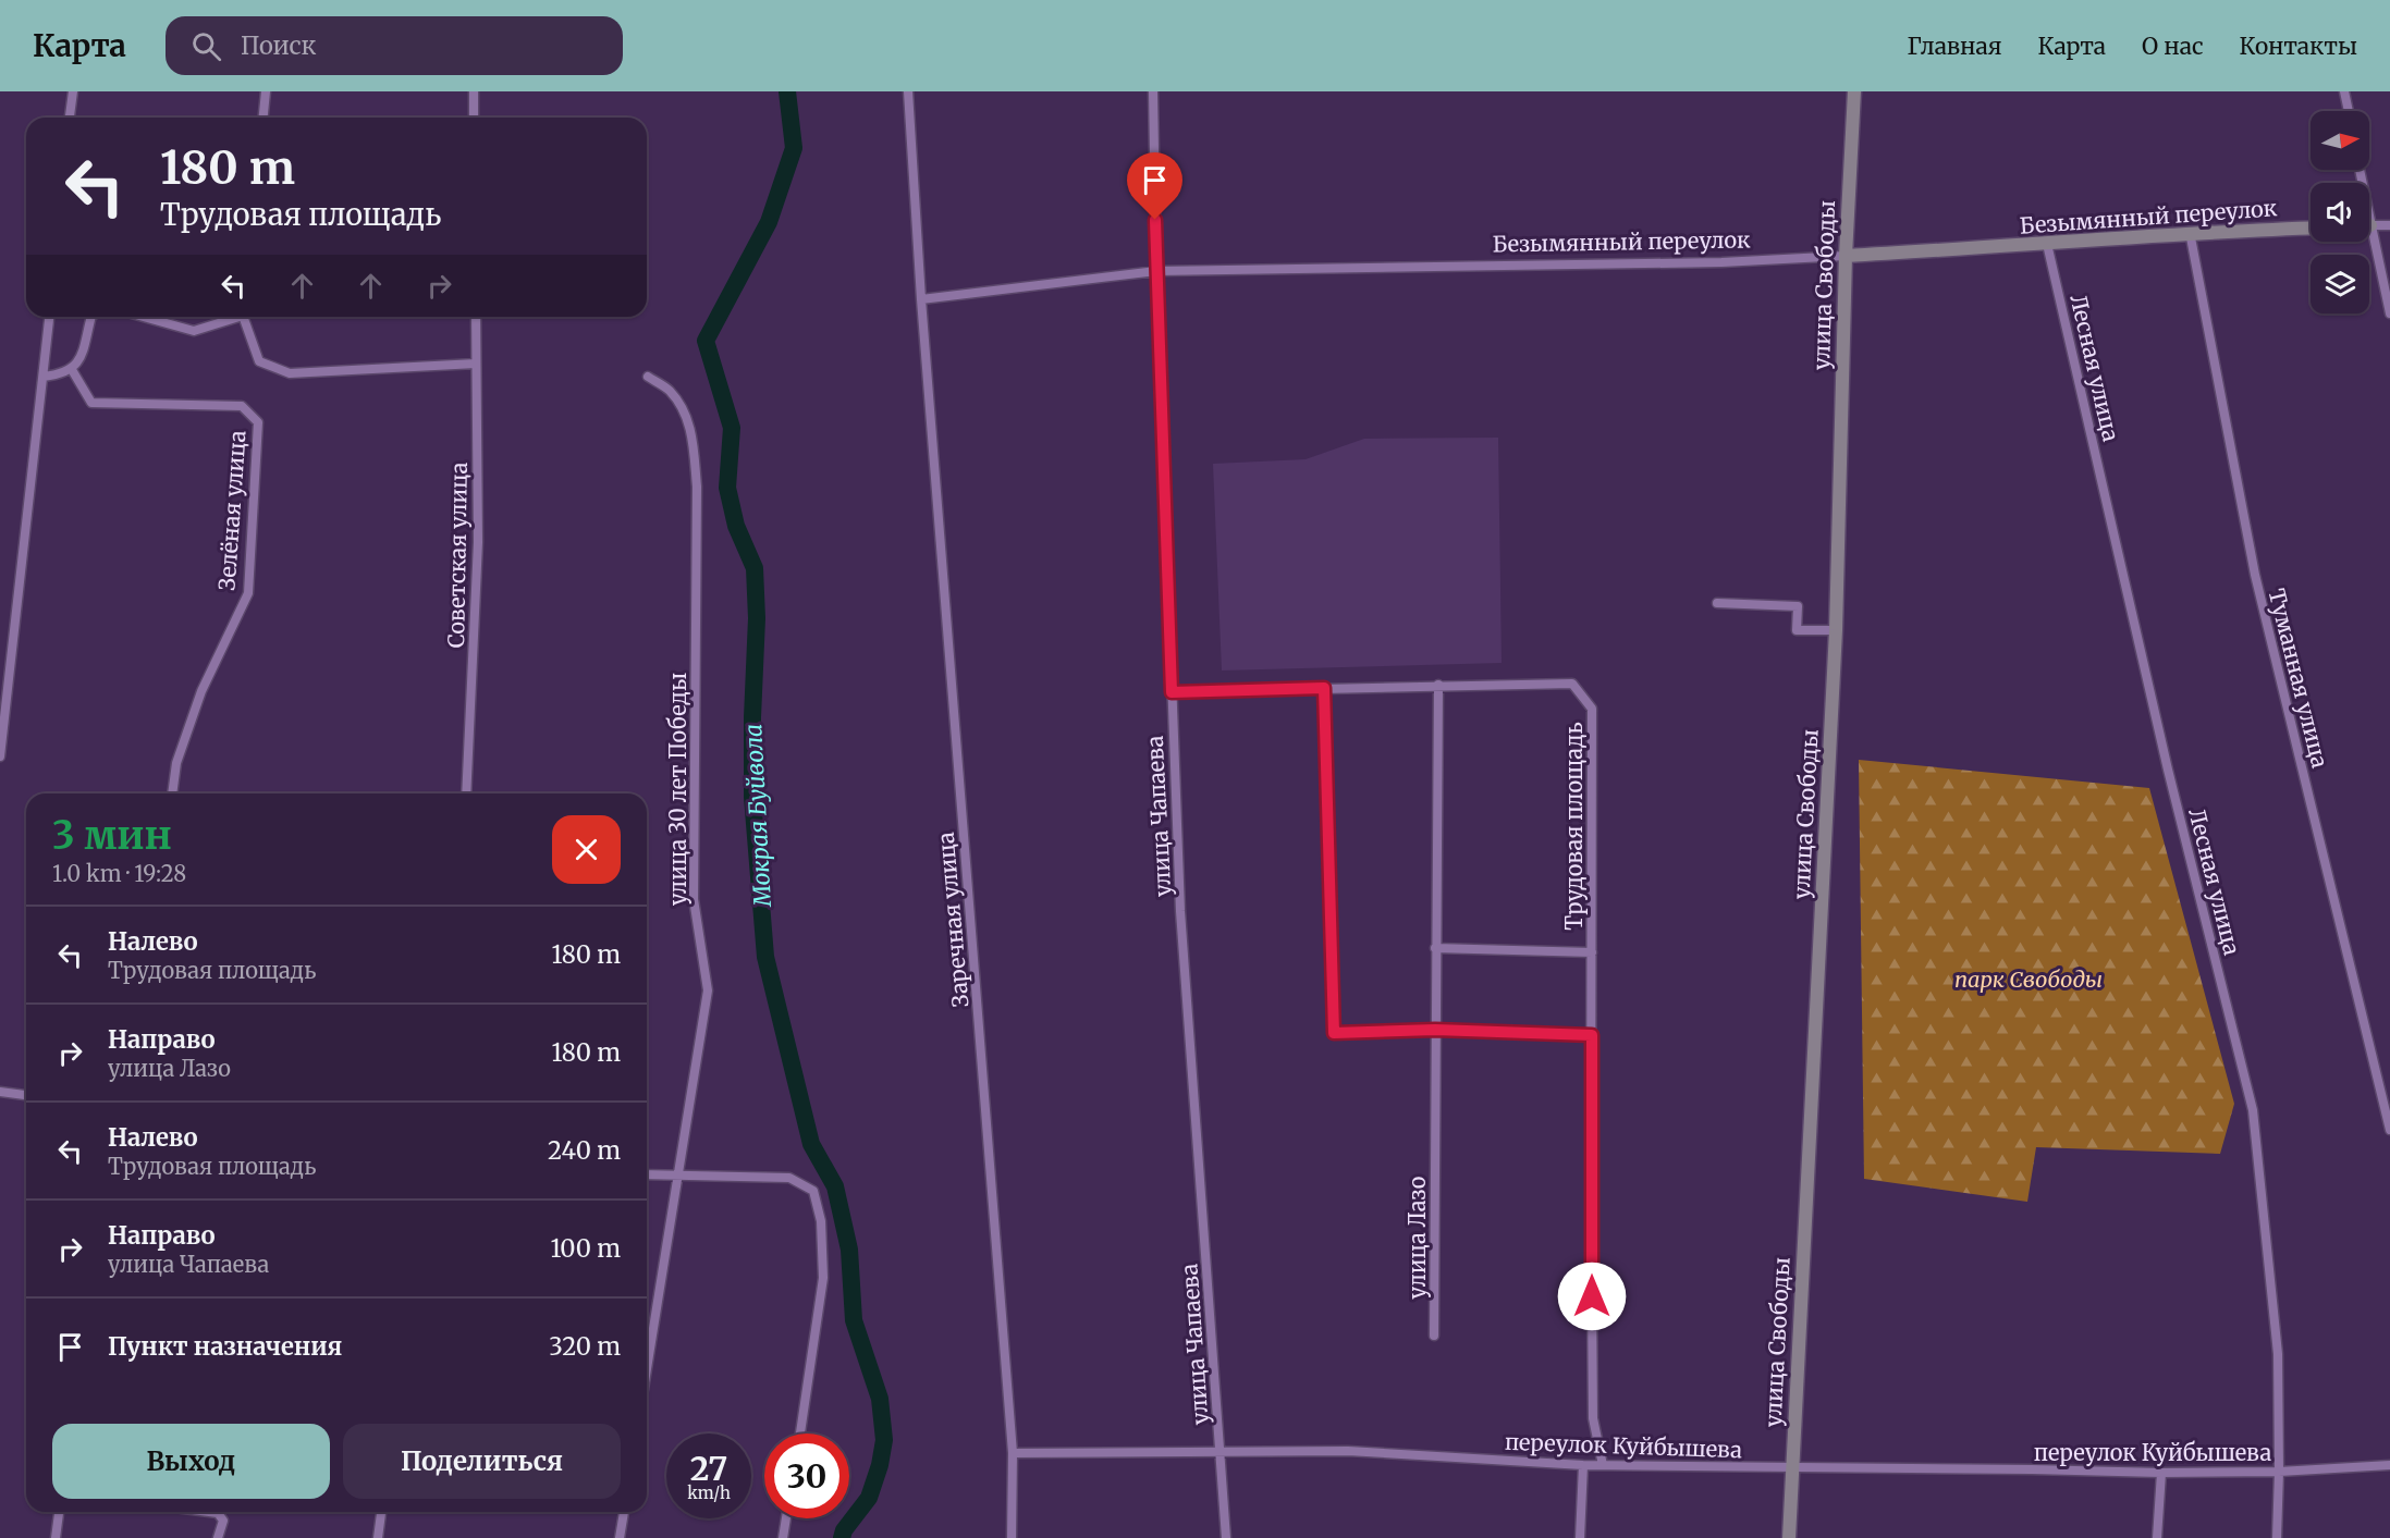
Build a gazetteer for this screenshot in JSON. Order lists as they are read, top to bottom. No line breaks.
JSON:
{"streets":{"main road":["Безымянный переулок","улица Свободы"],"street":["Лесная улица","Зелёная улица","Советская улица","Туманная улица","улица 30 лет Победы","улица Чапаева","Трудовая площадь","Заречная улица","улица Лазо","переулок Куйбышева"]},"crossings":[["Безымянный переулок","улица Свободы"],["Безымянный переулок","Лесная улица"],["Безымянный переулок","Туманная улица"],["Безымянный переулок","улица Чапаева"],["Безымянный переулок","Заречная улица"],["улица Свободы","переулок Куйбышева"],["Лесная улица","переулок Куйбышева"],["улица Чапаева","Трудовая площадь"],["улица Чапаева","переулок Куйбышева"],["Трудовая площадь","переулок Куйбышева"],["Заречная улица","переулок Куйбышева"]],"water":["Мокрая Буйвола"],"parks":["парк Свободы"],"north":"right","page":{"header":"Карта","search":"Поиск","nav":["Главная","Карта","О нас","Контакты"],"turn":["180 m","Трудовая площадь"],"heading":["3 мин","1.0 km · 19:28"],"list":[{"name":"Налево","note":"Трудовая площадь","value":"180 m"},{"name":"Направо","note":"улица Лазо","value":"180 m"},{"name":"Налево","note":"Трудовая площадь","value":"240 m"},{"name":"Направо","note":"улица Чапаева","value":"100 m"},{"name":"Пункт назначения","value":"320 m"}],"buttons":["Выход","Поделиться"],"speed":"27 km/h","limit":"30"}}
